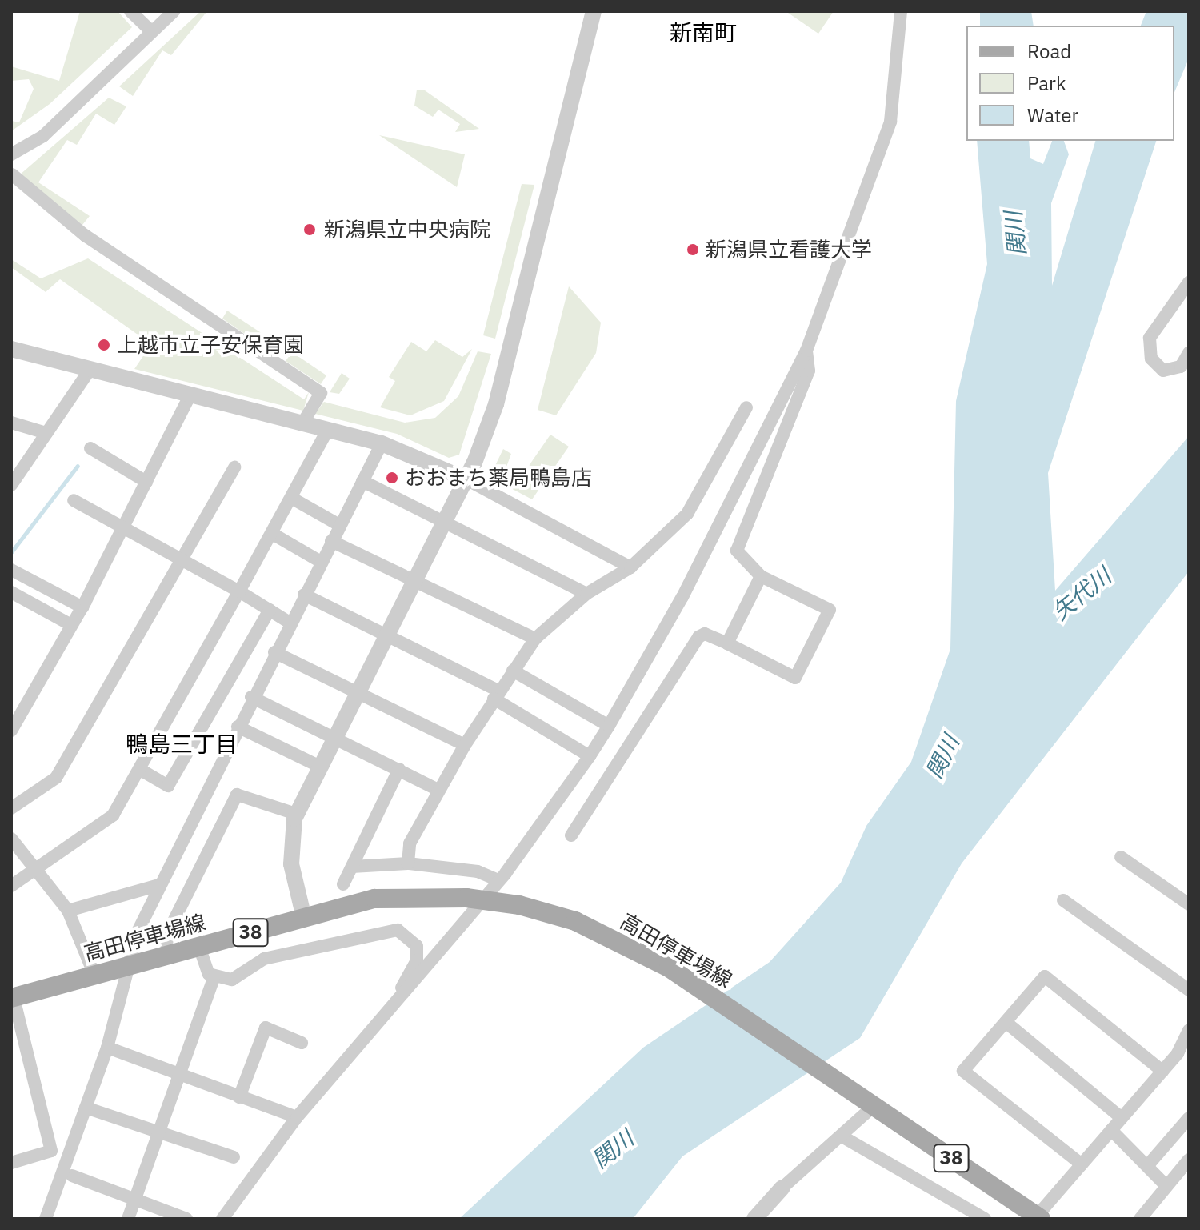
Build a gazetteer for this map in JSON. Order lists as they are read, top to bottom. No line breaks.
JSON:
{"streets":{"main road":["38","高田停車場線"]},"districts":["新南町","鴨島三丁目"],"water":["関川","矢代川"],"places":["新潟県立中央病院","新潟県立看護大学","上越市立子安保育園","おおまち薬局鴨島店"],"legend":["Road","Park","Water"]}
